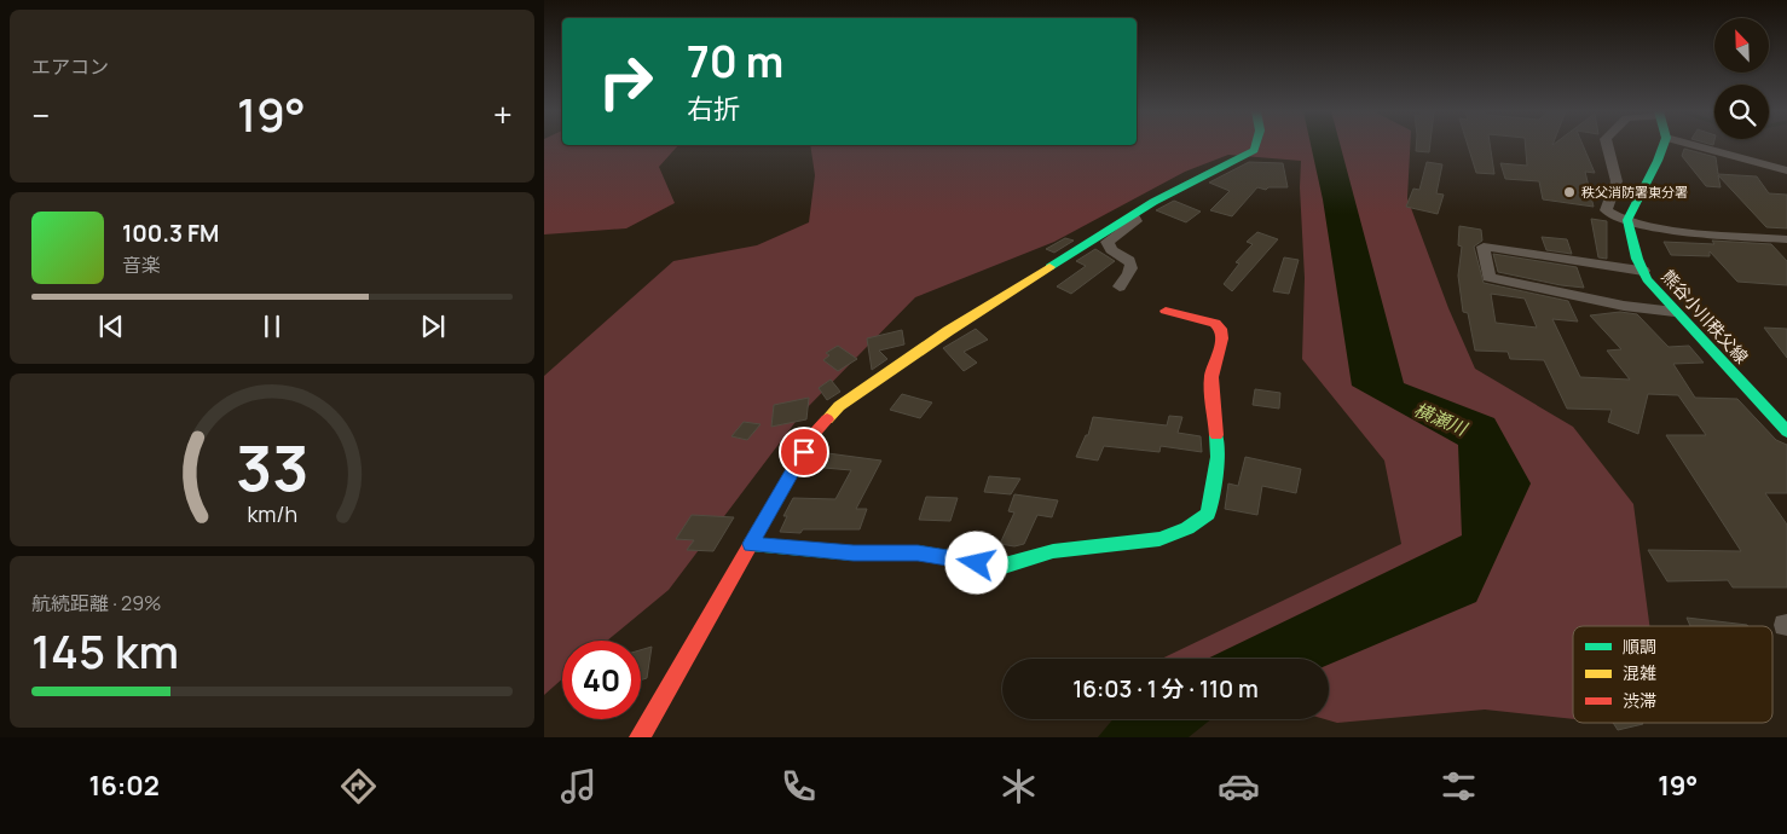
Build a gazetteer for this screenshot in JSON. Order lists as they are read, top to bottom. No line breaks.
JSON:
{"streets":{"street":["熊谷小川秩父線"]},"water":["横瀬川"],"places":["秩父消防署東分署"],"legend":["順調","混雑","渋滞"],"north":"top left","page":{"tile":["エアコン",["航続距離 · 29%","145 km"]],"turn":["70 m","右折"],"heat":["−","19°","+"],"song":["100.3 FM","音楽"],"limit":"40","trip":"16:03 · 1 分 · 110 m","tabs":["16:02","19°"],"gauge":["33","km/h"]}}
